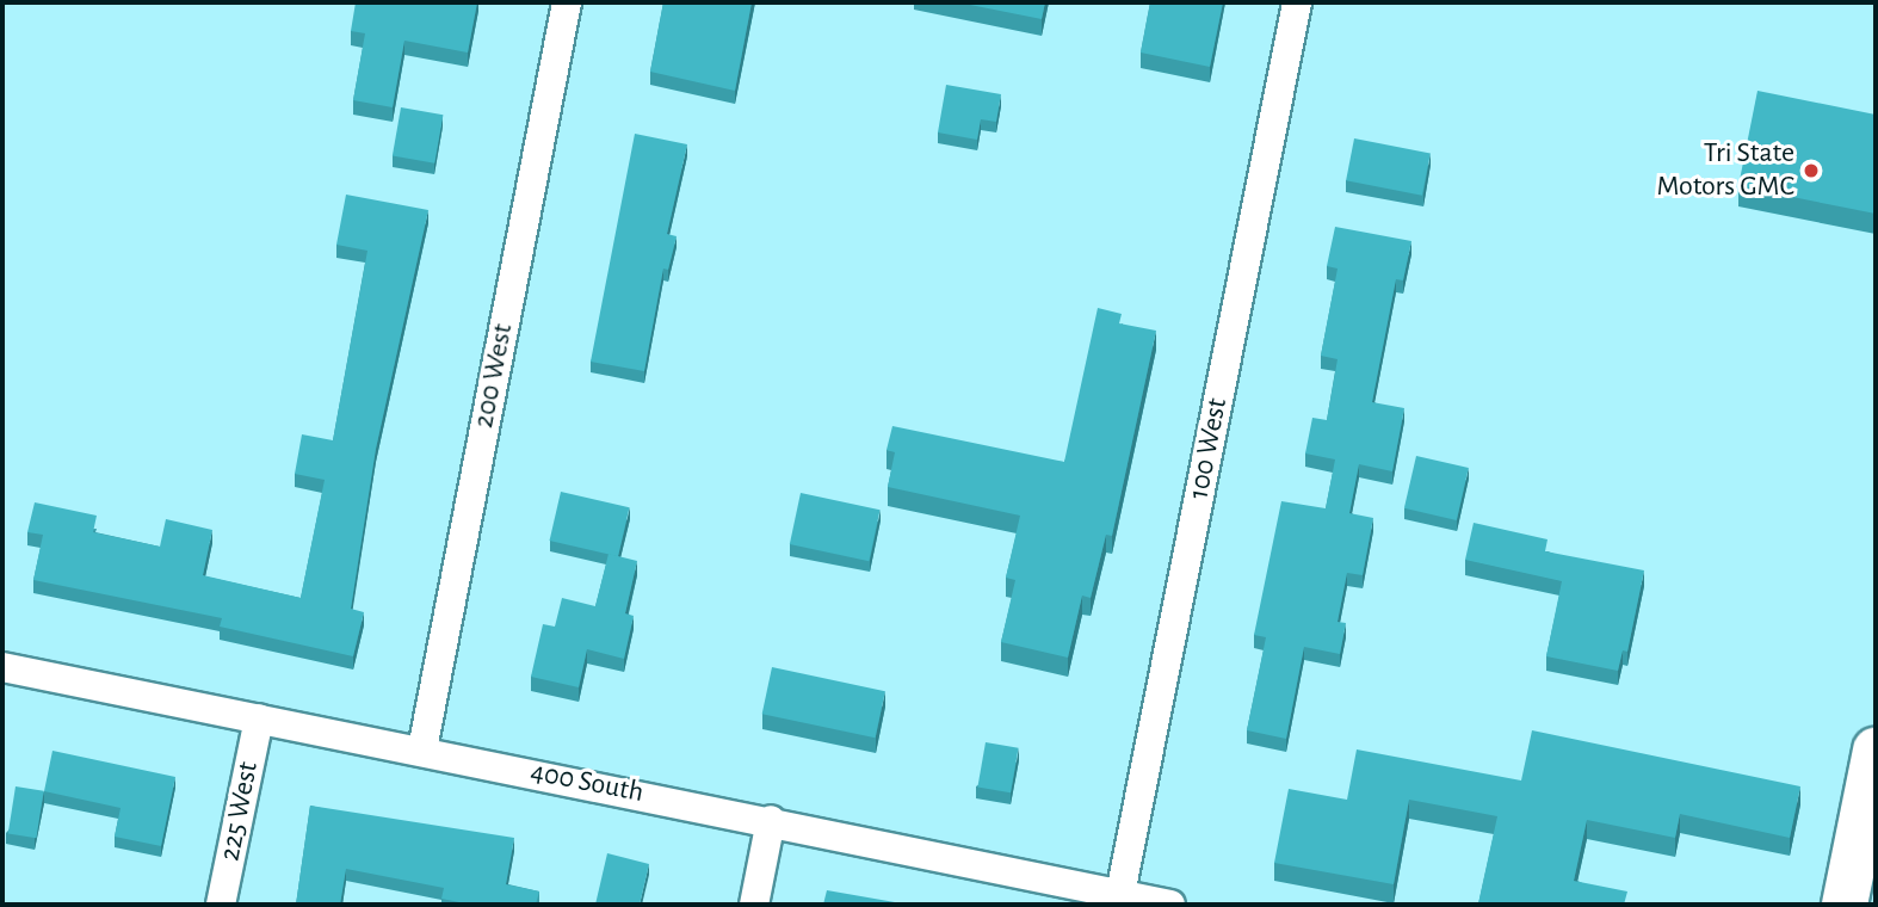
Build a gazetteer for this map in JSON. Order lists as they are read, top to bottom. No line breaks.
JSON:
{"streets":{"street":["200 West","100 West","400 South","225 West"]},"crossings":[["200 West","400 South"],["100 West","400 South"],["400 South","225 West"]],"places":["Tri State Motors GMC"]}
